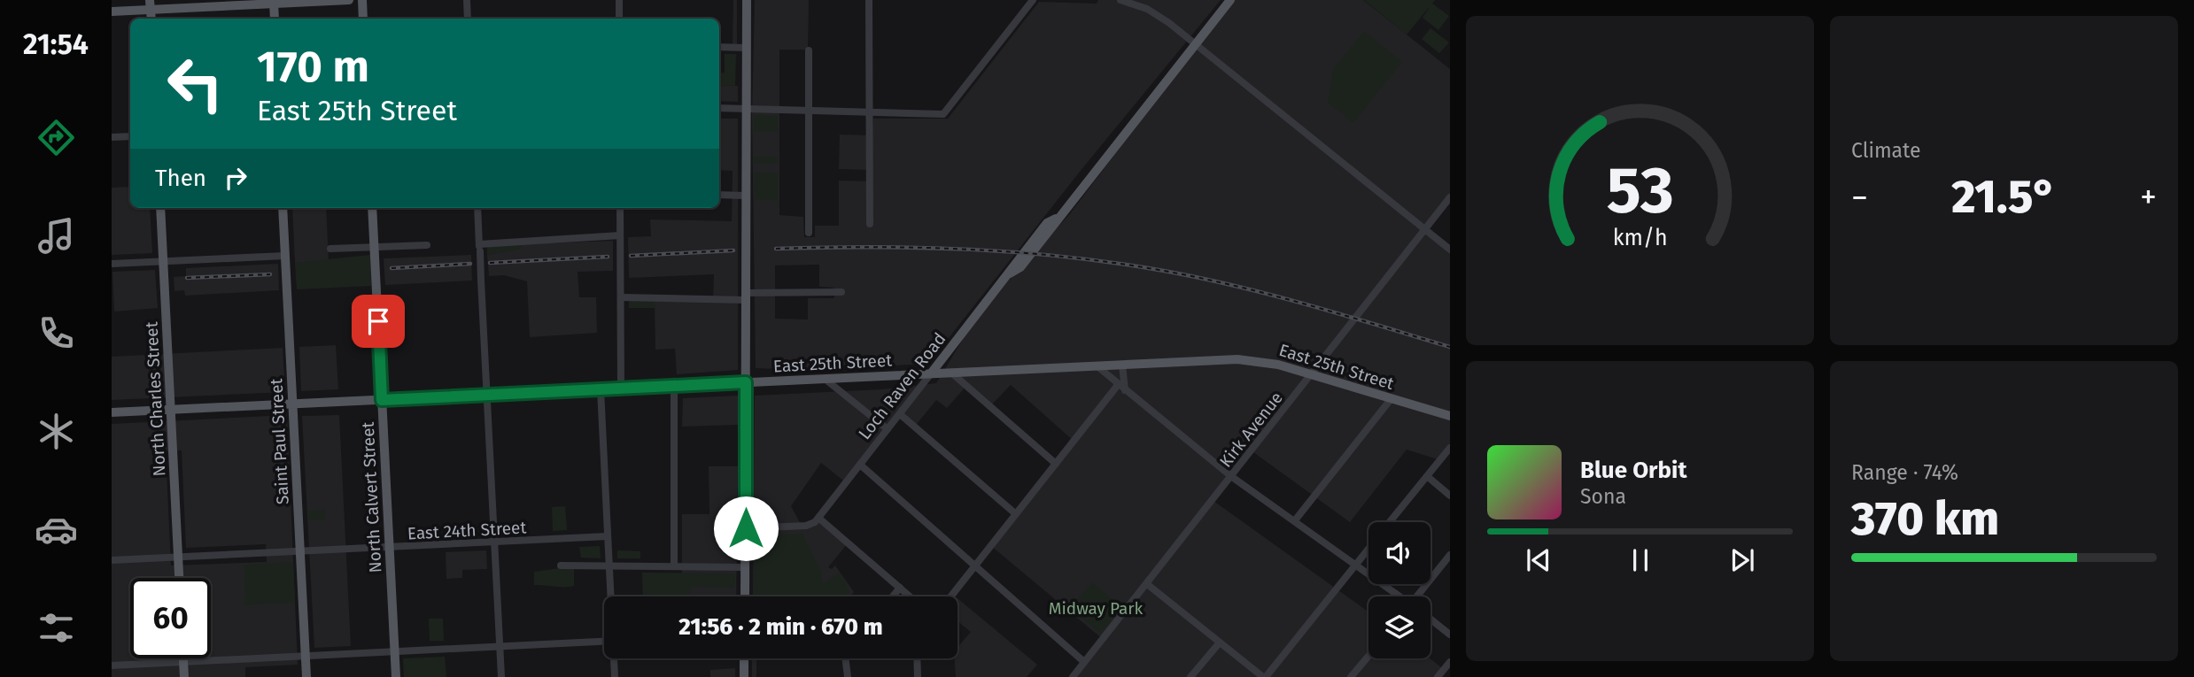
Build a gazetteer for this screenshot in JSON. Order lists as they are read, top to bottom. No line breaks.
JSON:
{"streets":{"main road":["East 25th Street","Loch Raven Road","North Charles Street","Saint Paul Street","North Calvert Street"],"street":["Kirk Avenue","East 24th Street"]},"crossings":[["East 25th Street","Loch Raven Road"],["East 25th Street","North Charles Street"],["East 25th Street","Kirk Avenue"],["East 25th Street","Saint Paul Street"],["East 25th Street","North Calvert Street"],["North Charles Street","East 24th Street"],["Saint Paul Street","East 24th Street"],["North Calvert Street","East 24th Street"]],"parks":["Midway Park"],"page":{"tabs":"21:54","tile":["Climate",["Range · 74%","370 km"]],"turn":["170 m","East 25th Street"],"then":"Then","heat":["−","21.5°","+"],"song":["Blue Orbit","Sona"],"limit":"60","trip":"21:56 · 2 min · 670 m","gauge":["53","km/h"]}}
